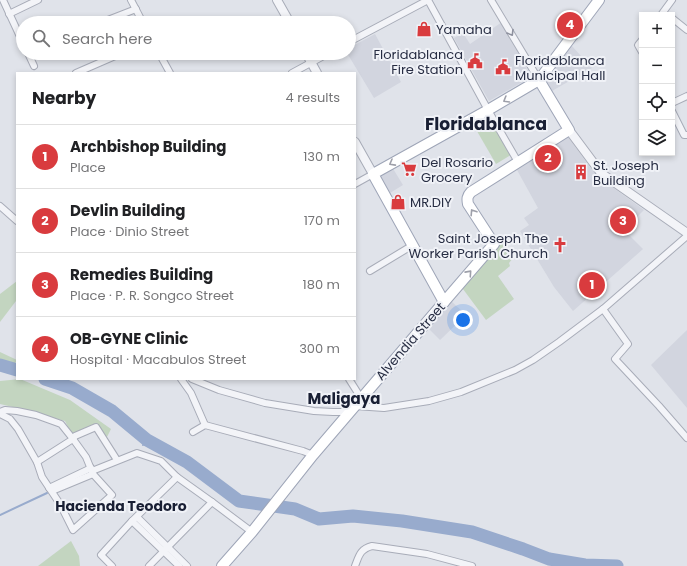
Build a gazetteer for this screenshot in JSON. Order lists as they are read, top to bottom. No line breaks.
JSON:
{"streets":{"main road":["Alvendia Street"]},"districts":["Floridablanca","Maligaya","Hacienda Teodoro"],"places":{"shop":["Yamaha","MR.DIY"],"public building":["Floridablanca Fire Station","Floridablanca Municipal Hall"],"supermarket":["Del Rosario Grocery"],"building":["St. Joseph Building"],"church":["Saint Joseph The Worker Parish Church"]},"page":{"pins":["4","2","3","1"],"map_buttons":["+","−"],"search":"Search here","heading":["Nearby","4 results"],"list":[{"mark":"1","name":"Archbishop Building","note":"Place","value":"130 m"},{"mark":"2","name":"Devlin Building","note":"Place · Dinio Street","value":"170 m"},{"mark":"3","name":"Remedies Building","note":"Place · P. R. Songco Street","value":"180 m"},{"mark":"4","name":"OB-GYNE Clinic","note":"Hospital · Macabulos Street","value":"300 m"}]}}
